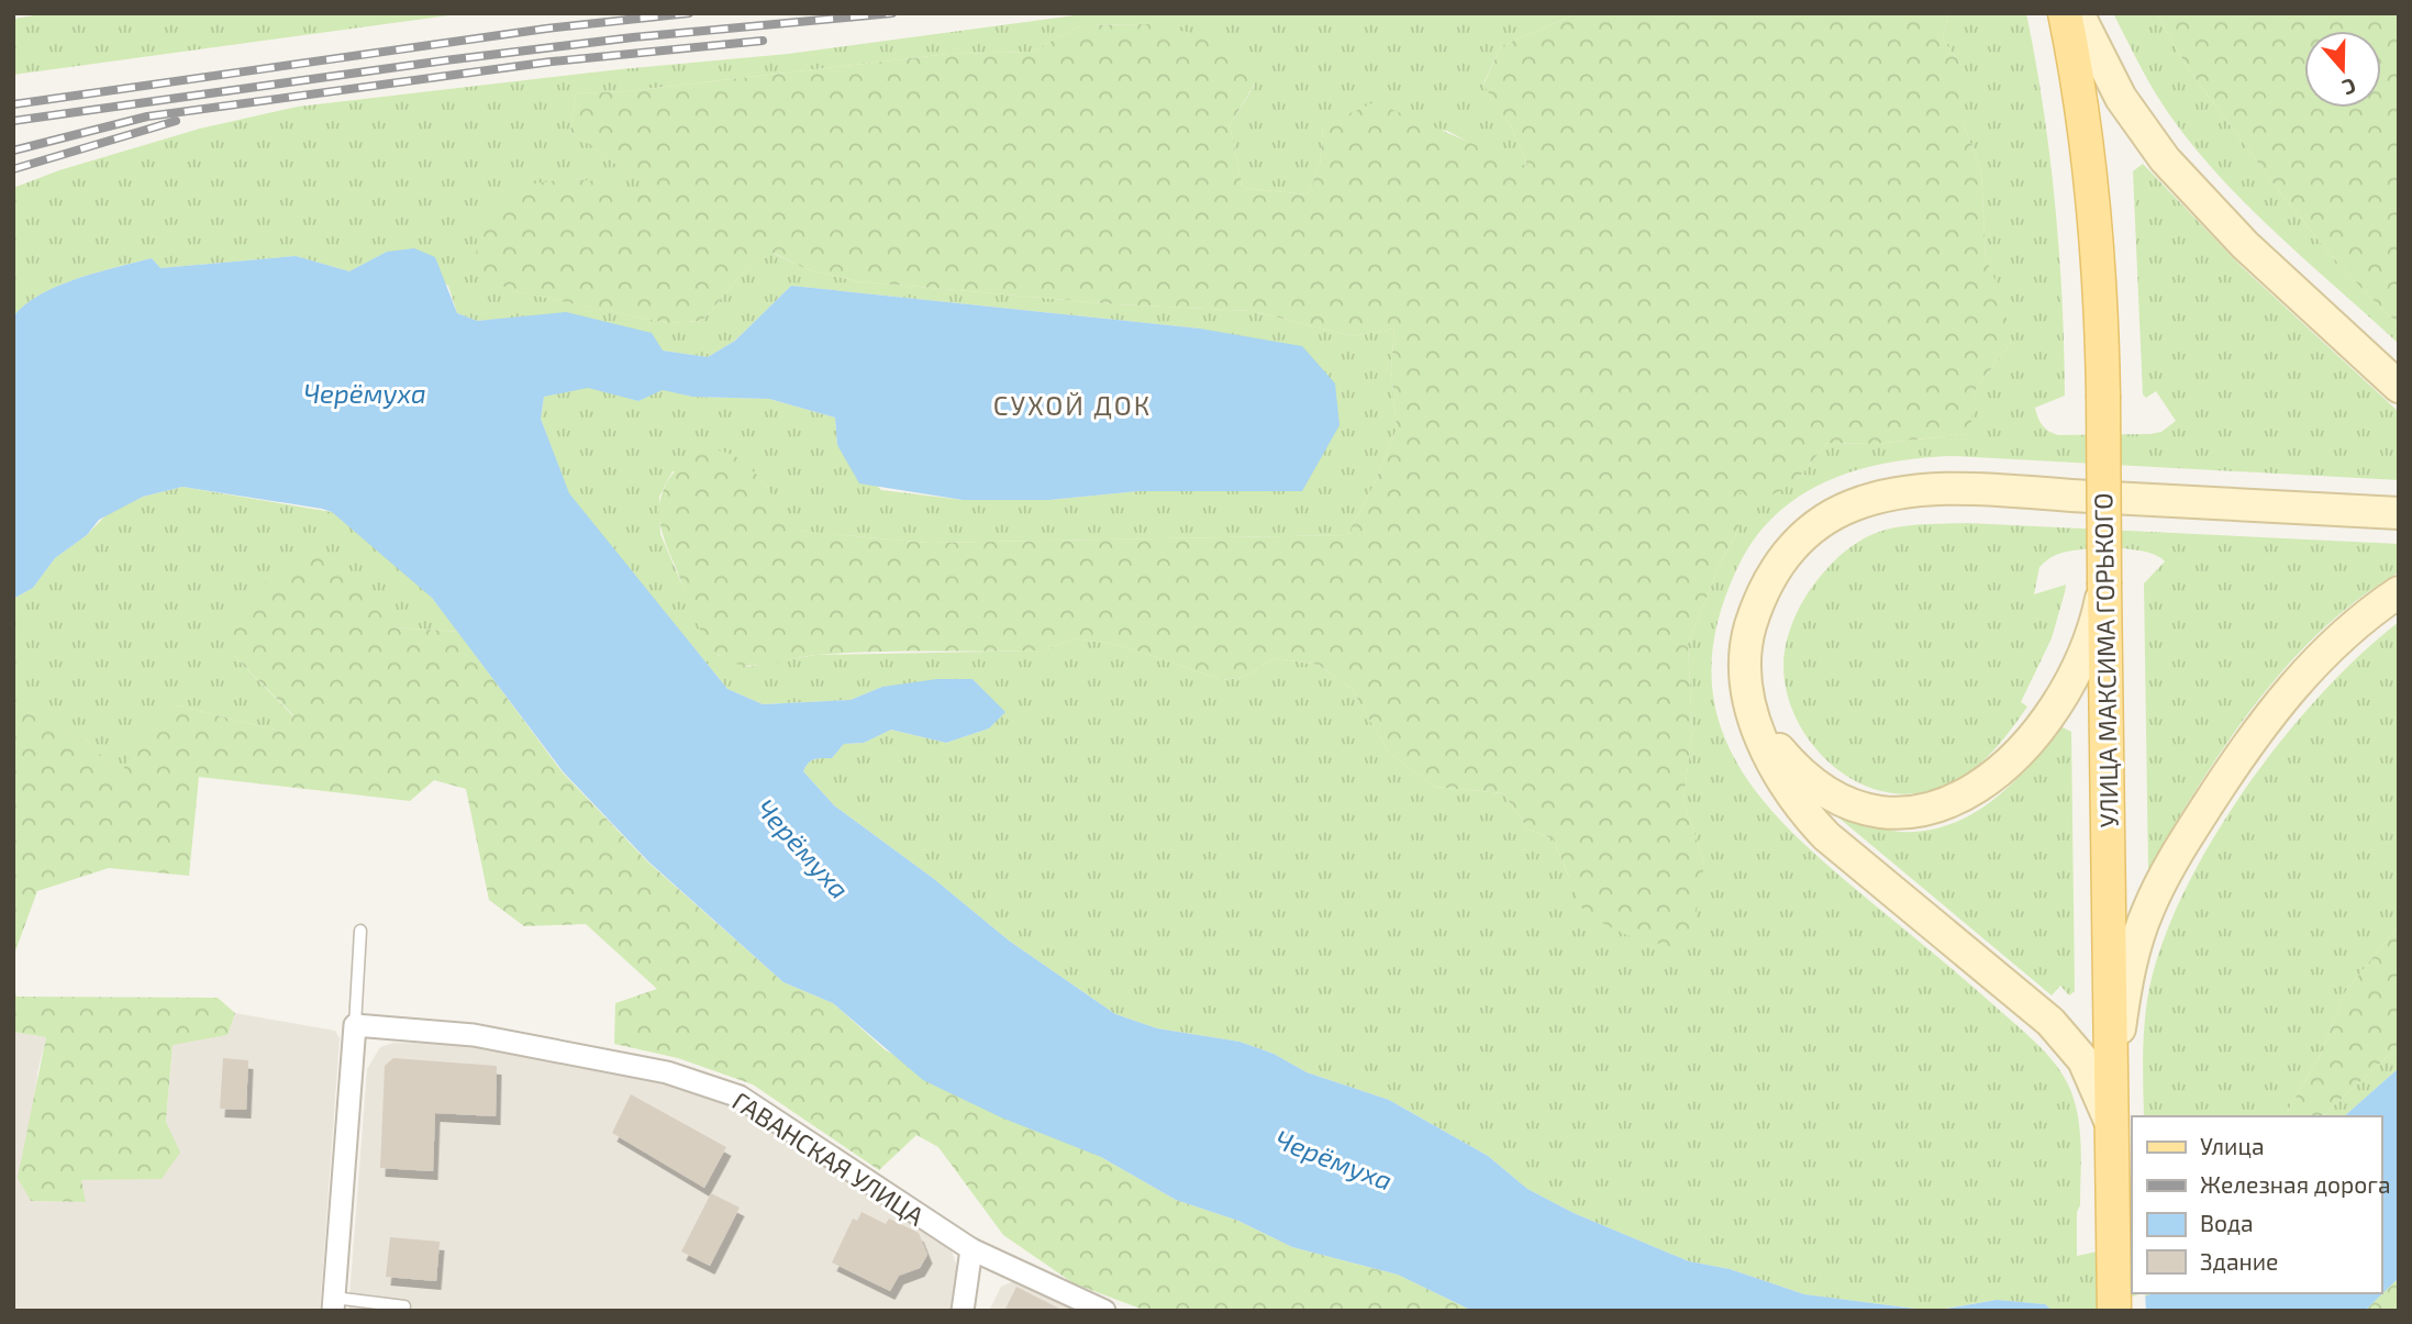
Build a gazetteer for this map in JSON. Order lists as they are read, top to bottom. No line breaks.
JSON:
{"streets":{"main road":["УЛИЦА МАКСИМА ГОРЬКОГО"],"street":["ГАВАНСКАЯ УЛИЦА"]},"districts":["СУХОЙ ДОК"],"water":["Черёмуха"],"legend":["Улица","Железная дорога","Вода","Здание"],"north":"bottom"}
